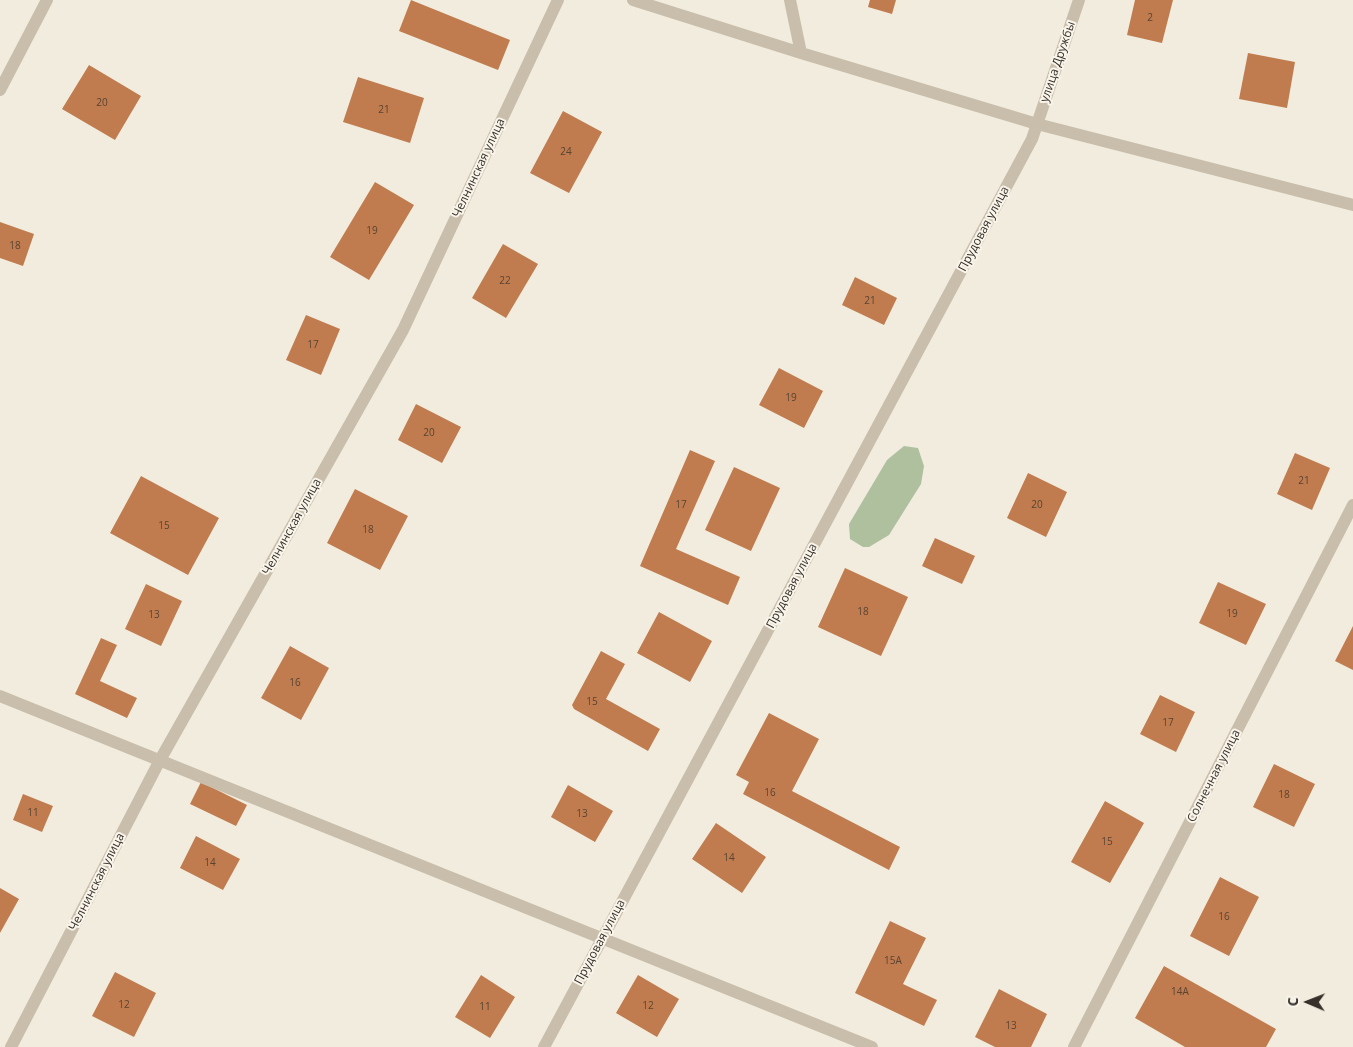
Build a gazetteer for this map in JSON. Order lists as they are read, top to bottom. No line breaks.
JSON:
{"streets":{"street":["улица Дружбы","Челнинская улица","Прудовая улица","Солнечная улица"]},"crossings":[["улица Дружбы","Прудовая улица"]],"house_numbers":["2","20","21","24","19","18","22","21","17","19","20","21","17","20","15","18","18","19","13","16","15","17","16","18","11","13","15","14","14","16","15А","14А","12","12","11","13"],"north":"left"}
